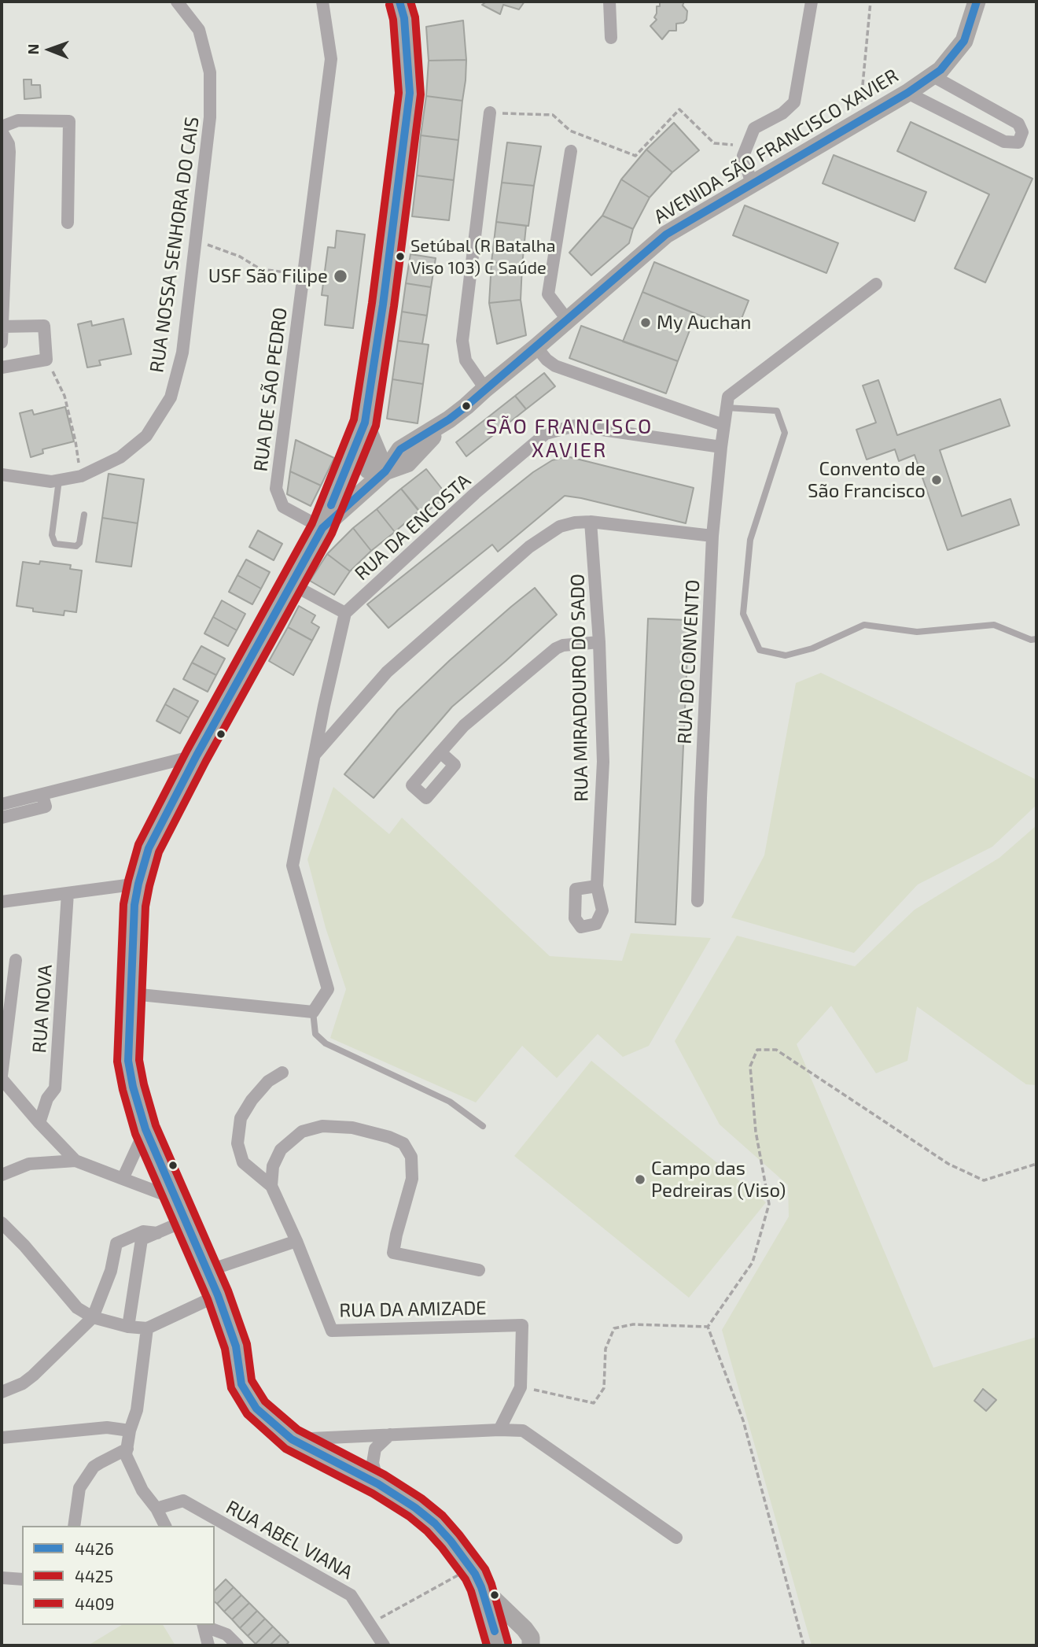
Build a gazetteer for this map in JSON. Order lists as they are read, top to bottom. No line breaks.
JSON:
{"streets":{"street":["AVENIDA SÃO FRANCISCO XAVIER","RUA NOSSA SENHORA DO CAIS","RUA DE SÃO PEDRO","RUA DA ENCOSTA","RUA DO CONVENTO","RUA MIRADOURO DO SADO","RUA NOVA","RUA DA AMIZADE","RUA ABEL VIANA"]},"crossings":[["AVENIDA SÃO FRANCISCO XAVIER","RUA DE SÃO PEDRO"],["RUA DA ENCOSTA","RUA DO CONVENTO"]],"districts":["SÃO FRANCISCO XAVIER"],"places":["Setúbal (R Batalha Viso 103) C Saúde","USF São Filipe","My Auchan","Convento de São Francisco","Campo das Pedreiras (Viso)"],"lines":["transit line 4426","transit line 4409","transit line 4425"],"legend":["4426","4425","4409"],"north":"left"}
